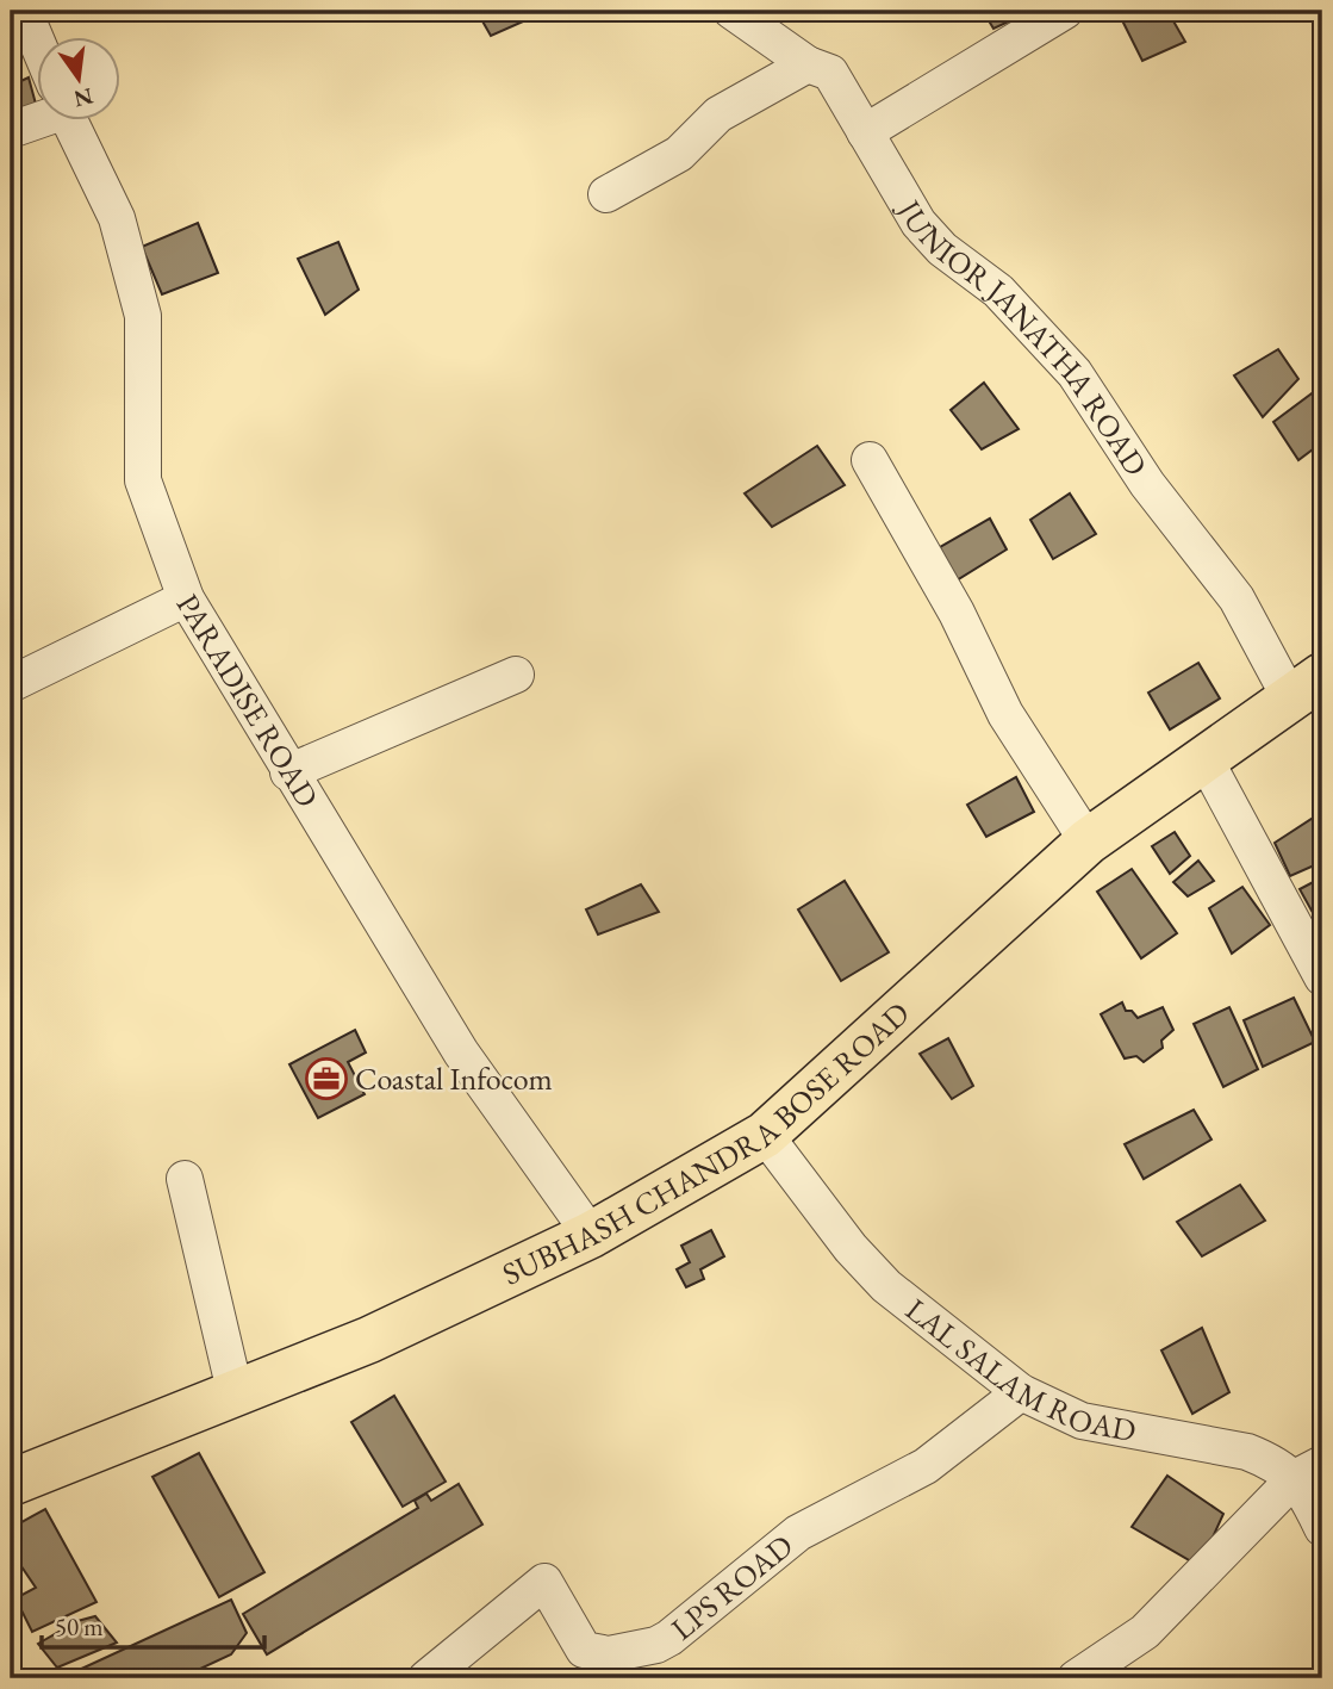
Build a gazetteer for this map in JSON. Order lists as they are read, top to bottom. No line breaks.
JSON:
{"streets":{"main road":["SUBHASH CHANDRA BOSE ROAD"],"street":["JUNIOR JANATHA ROAD","PARADISE ROAD","LAL SALAM ROAD","LPS ROAD"]},"crossings":[["JUNIOR JANATHA ROAD","SUBHASH CHANDRA BOSE ROAD"],["PARADISE ROAD","SUBHASH CHANDRA BOSE ROAD"],["SUBHASH CHANDRA BOSE ROAD","LAL SALAM ROAD"],["LAL SALAM ROAD","LPS ROAD"]],"places":{"office":["Coastal Infocom"]},"scale_bar":"50 m","north":"bottom"}
